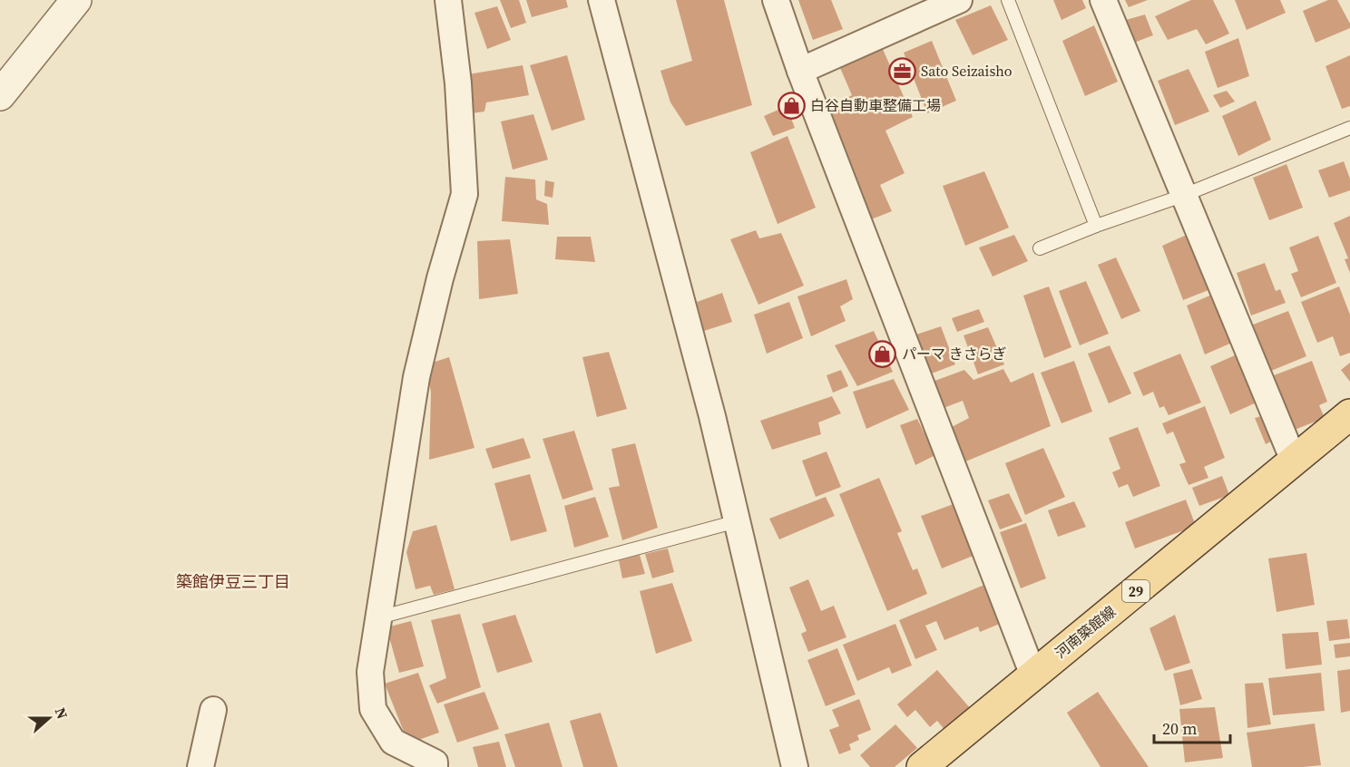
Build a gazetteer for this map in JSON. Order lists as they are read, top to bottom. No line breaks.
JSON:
{"streets":{"main road":["29","河南築館線"]},"districts":["築館伊豆三丁目"],"places":{"office":["Sato Seizaisho"],"shop":["白谷自動車整備工場","パーマ きさらぎ"]},"scale_bar":"20 m","north":"right"}
